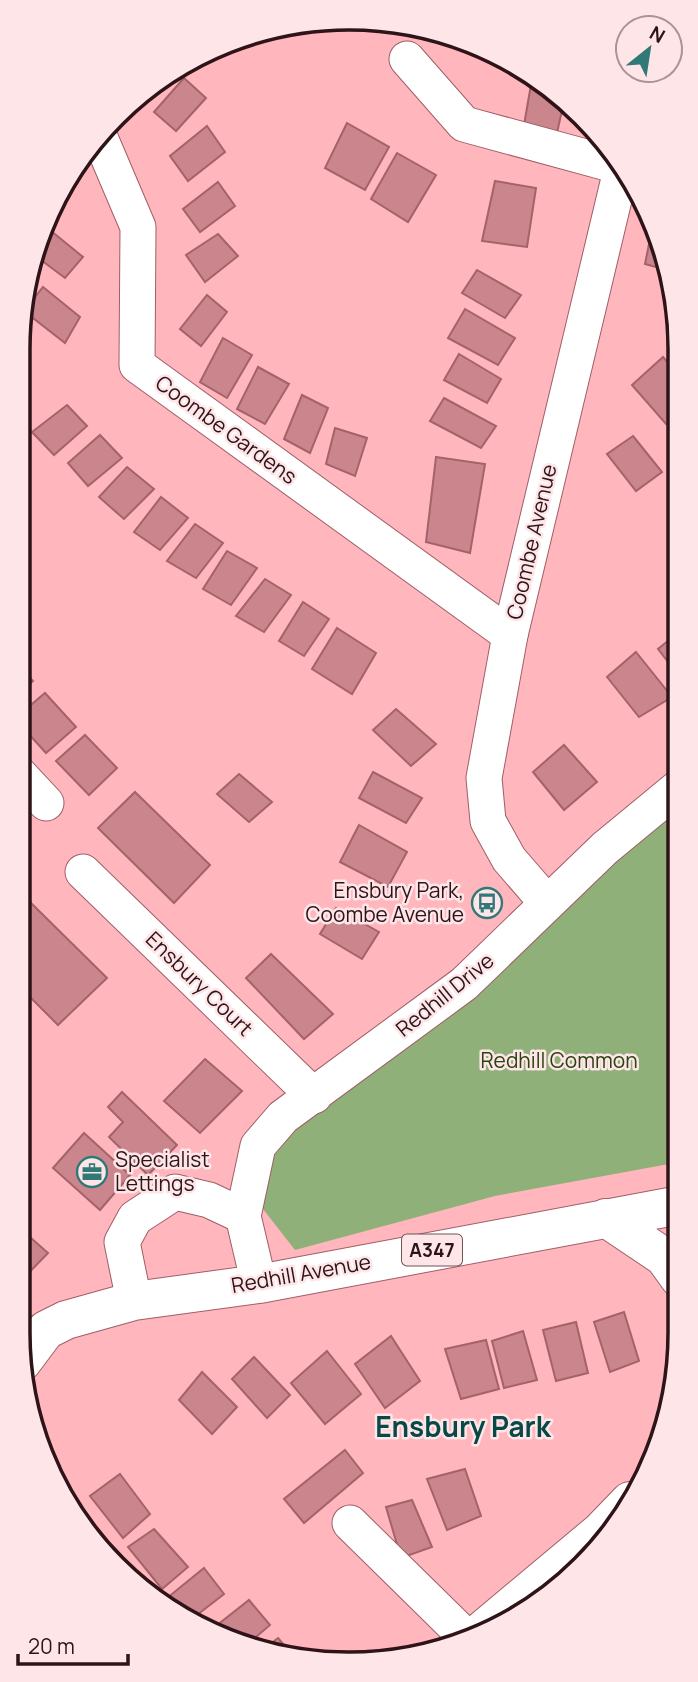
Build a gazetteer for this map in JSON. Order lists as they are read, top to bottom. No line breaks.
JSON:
{"streets":{"main road":["A347","Redhill Avenue"],"street":["Coombe Gardens","Coombe Avenue","Ensbury Court","Redhill Drive"]},"crossings":[["Coombe Gardens","Coombe Avenue"],["Coombe Avenue","Redhill Drive"],["Ensbury Court","Redhill Drive"],["Redhill Drive","Redhill Avenue"]],"districts":["Ensbury Park"],"parks":["Redhill Common"],"places":{"bus stop":["Ensbury Park, Coombe Avenue"],"office":["Specialist Lettings"]},"scale_bar":"20 m","north":"top right"}
